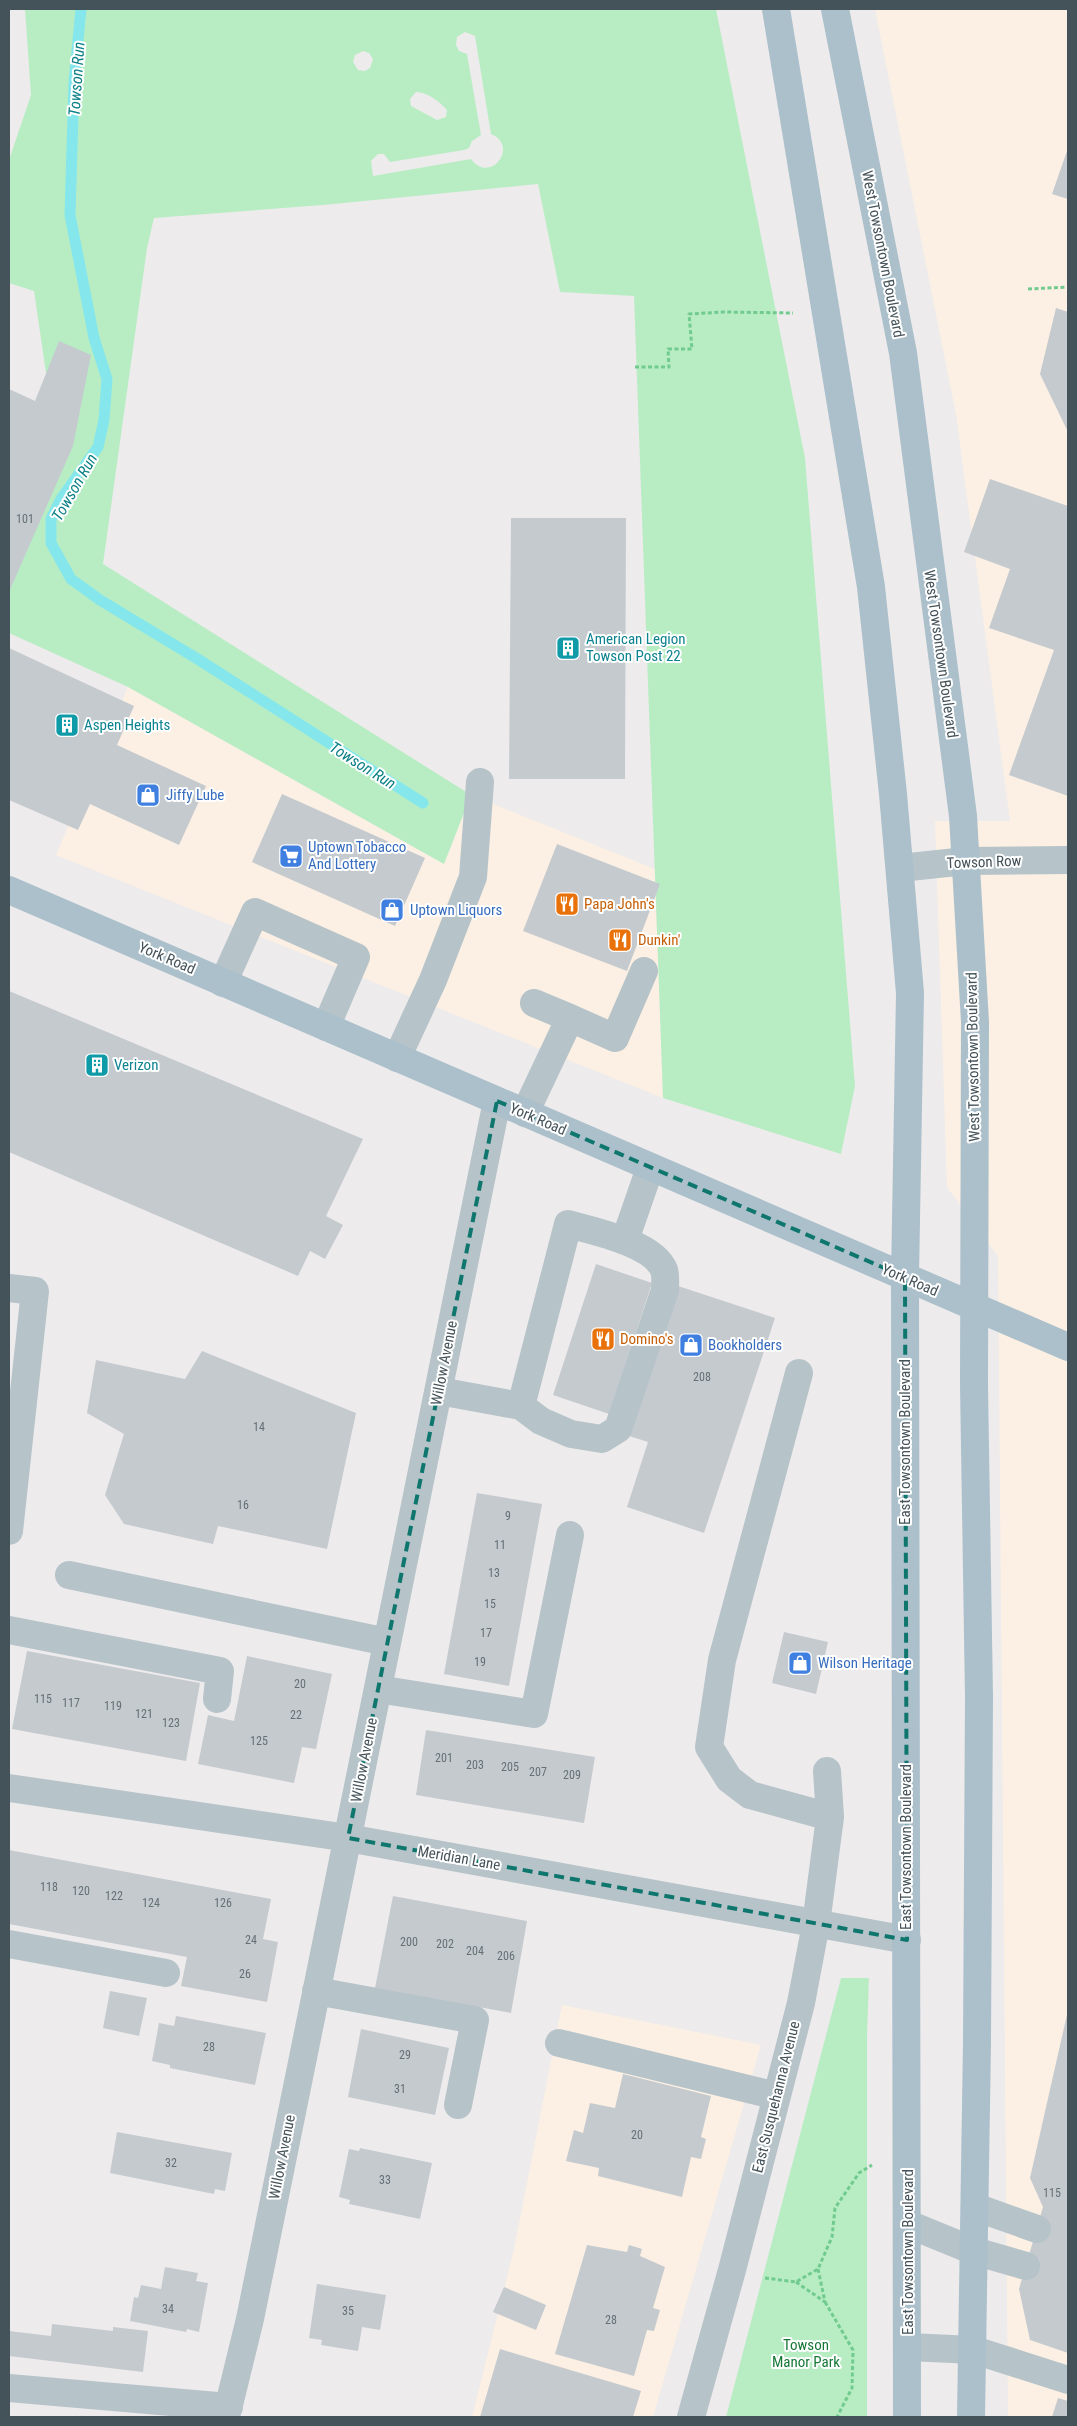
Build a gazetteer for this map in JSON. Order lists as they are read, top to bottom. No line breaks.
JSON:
{"streets":{"main road":["West Towsontown Boulevard","York Road","East Towsontown Boulevard"],"street":["Towson Row","Willow Avenue","Meridian Lane","East Susquehanna Avenue"]},"crossings":[["West Towsontown Boulevard","Towson Row"],["West Towsontown Boulevard","York Road"],["York Road","Willow Avenue"],["York Road","East Towsontown Boulevard"],["Willow Avenue","Meridian Lane"],["East Towsontown Boulevard","Meridian Lane"],["Meridian Lane","East Susquehanna Avenue"]],"water":["Towson Run"],"parks":["Towson Manor Park"],"places":{"building":["American Legion Towson Post 22","Aspen Heights","Verizon"],"shop":["Jiffy Lube","Uptown Liquors","Bookholders","Wilson Heritage"],"supermarket":["Uptown Tobacco And Lottery"],"restaurant":["Papa John's","Dunkin'","Domino's"]},"house_numbers":["101","208","14","16","9","11","13","15","17","19","20","115","117","119","121","22","123","125","201","203","205","207","209","118","120","122","124","126","24","200","202","204","206","26","28","29","31","20","32","33","115","34","35","28"]}
